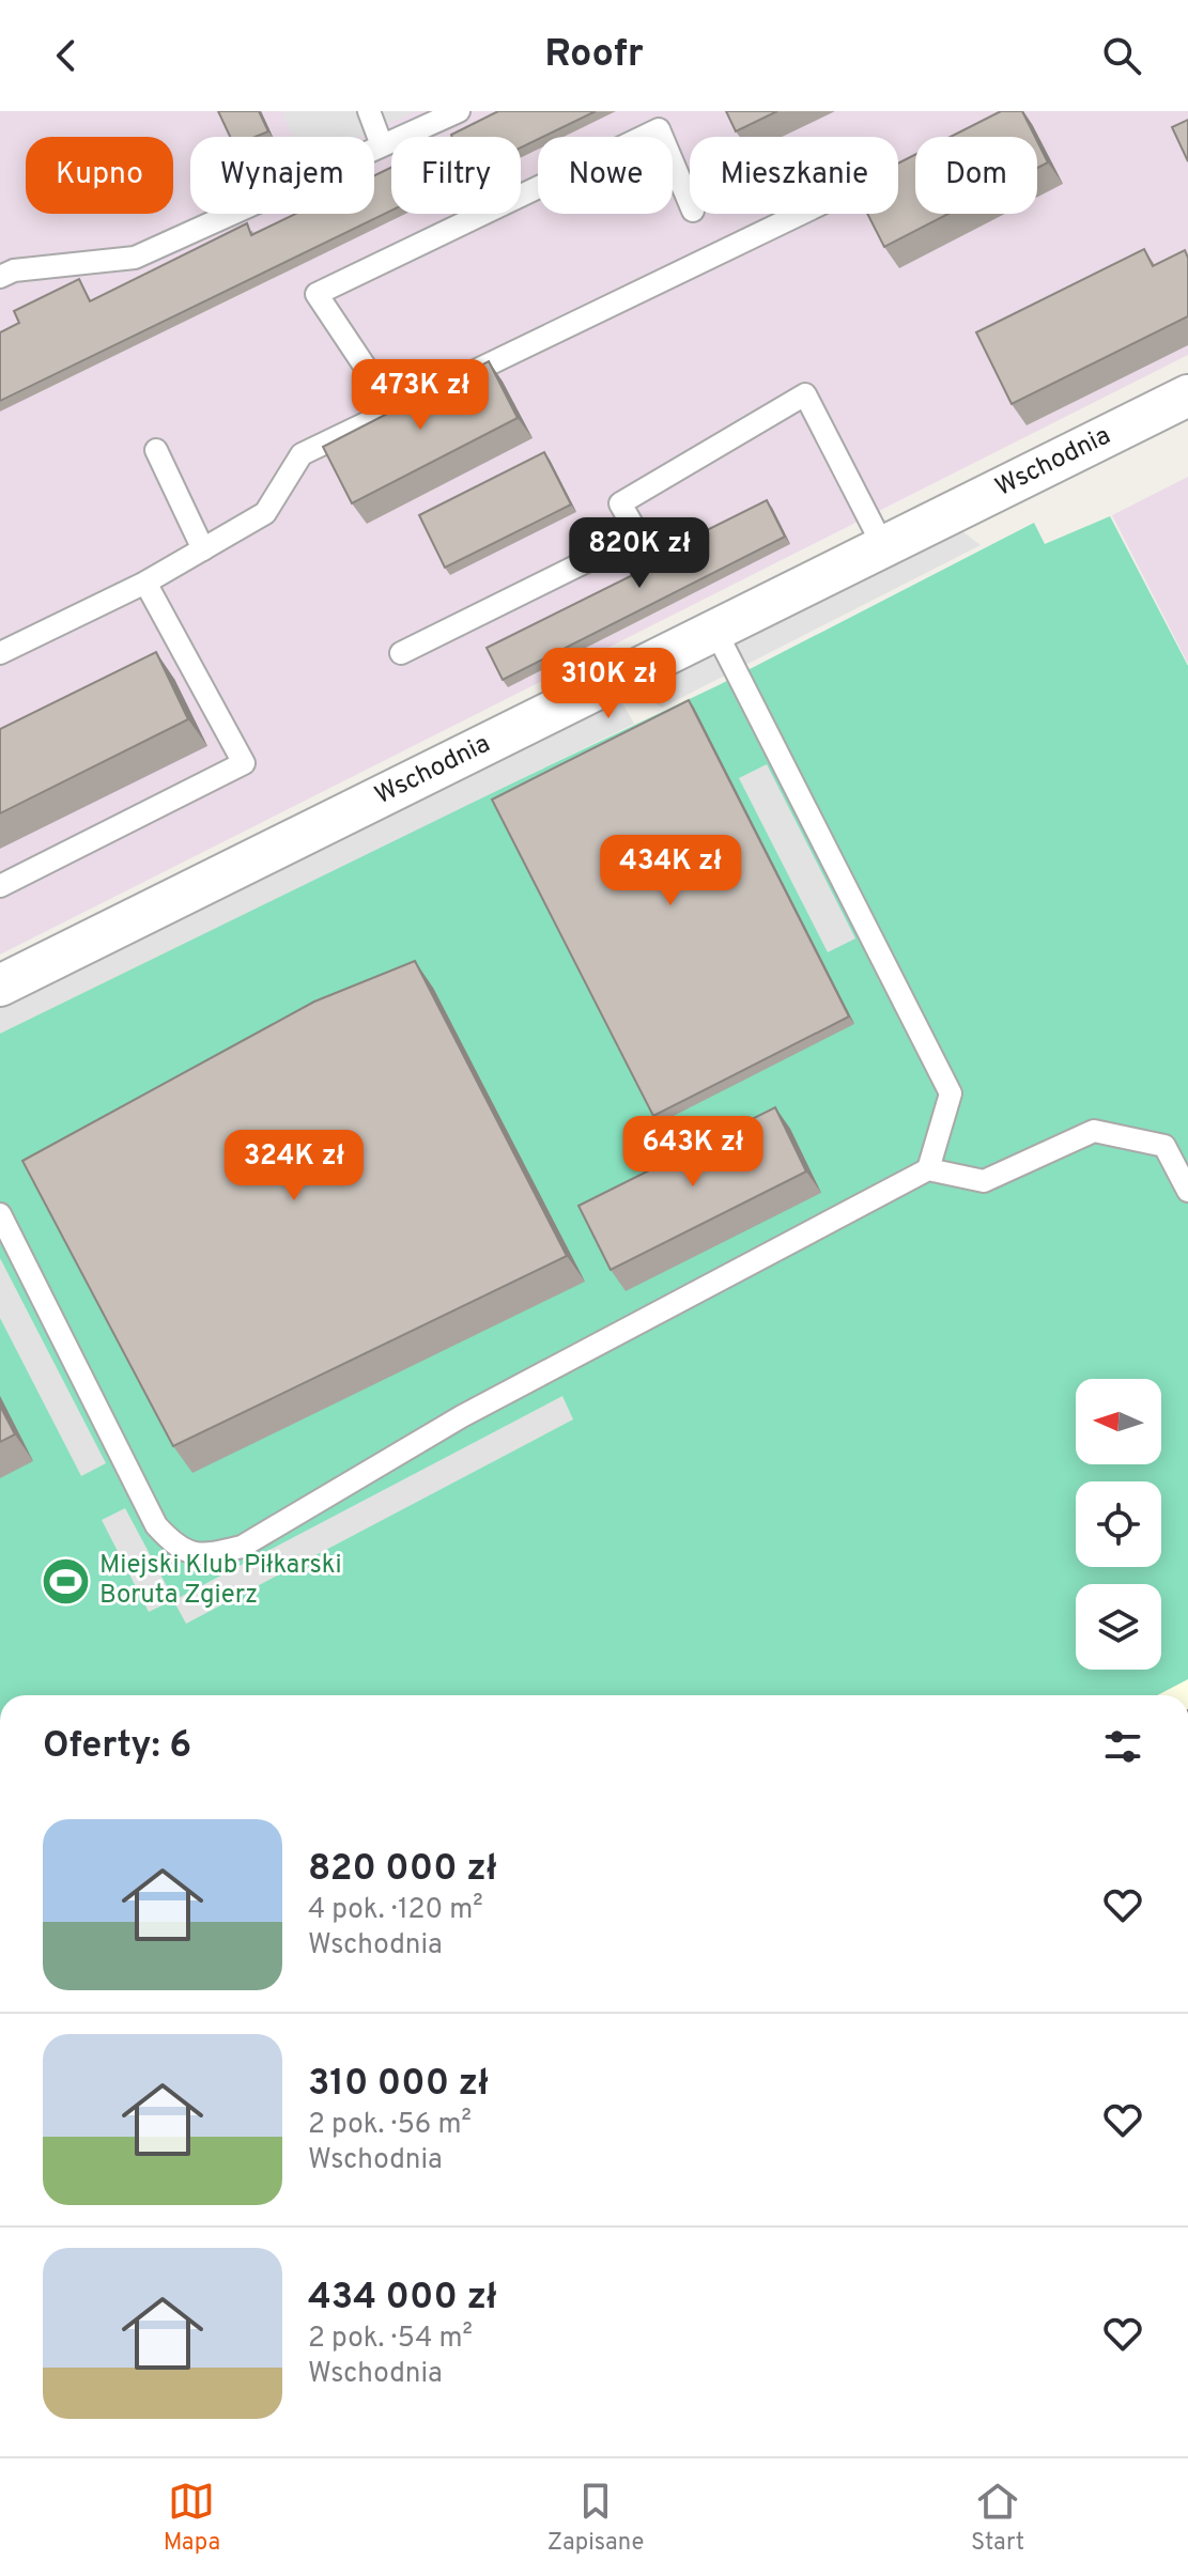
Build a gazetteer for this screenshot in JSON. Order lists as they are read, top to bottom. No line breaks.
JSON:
{"streets":{"street":["Wschodnia"]},"places":{"sports":["Miejski Klub Piłkarski Boruta Zgierz"]},"north":"left","page":{"header":"Roofr","chip":["Kupno","Wynajem","Filtry","Nowe","Mieszkanie","Dom"],"price":["473K zł","820K zł","310K zł","434K zł","643K zł","324K zł"],"heading":"Oferty: 6","list":[{"name":"820 000 zł","note":"4 pok. · 120 m² · Wschodnia"},{"name":"310 000 zł","note":"2 pok. · 56 m² · Wschodnia"},{"name":"434 000 zł","note":"2 pok. · 54 m² · Wschodnia"}],"tabs":["Mapa","Zapisane","Start"]}}
